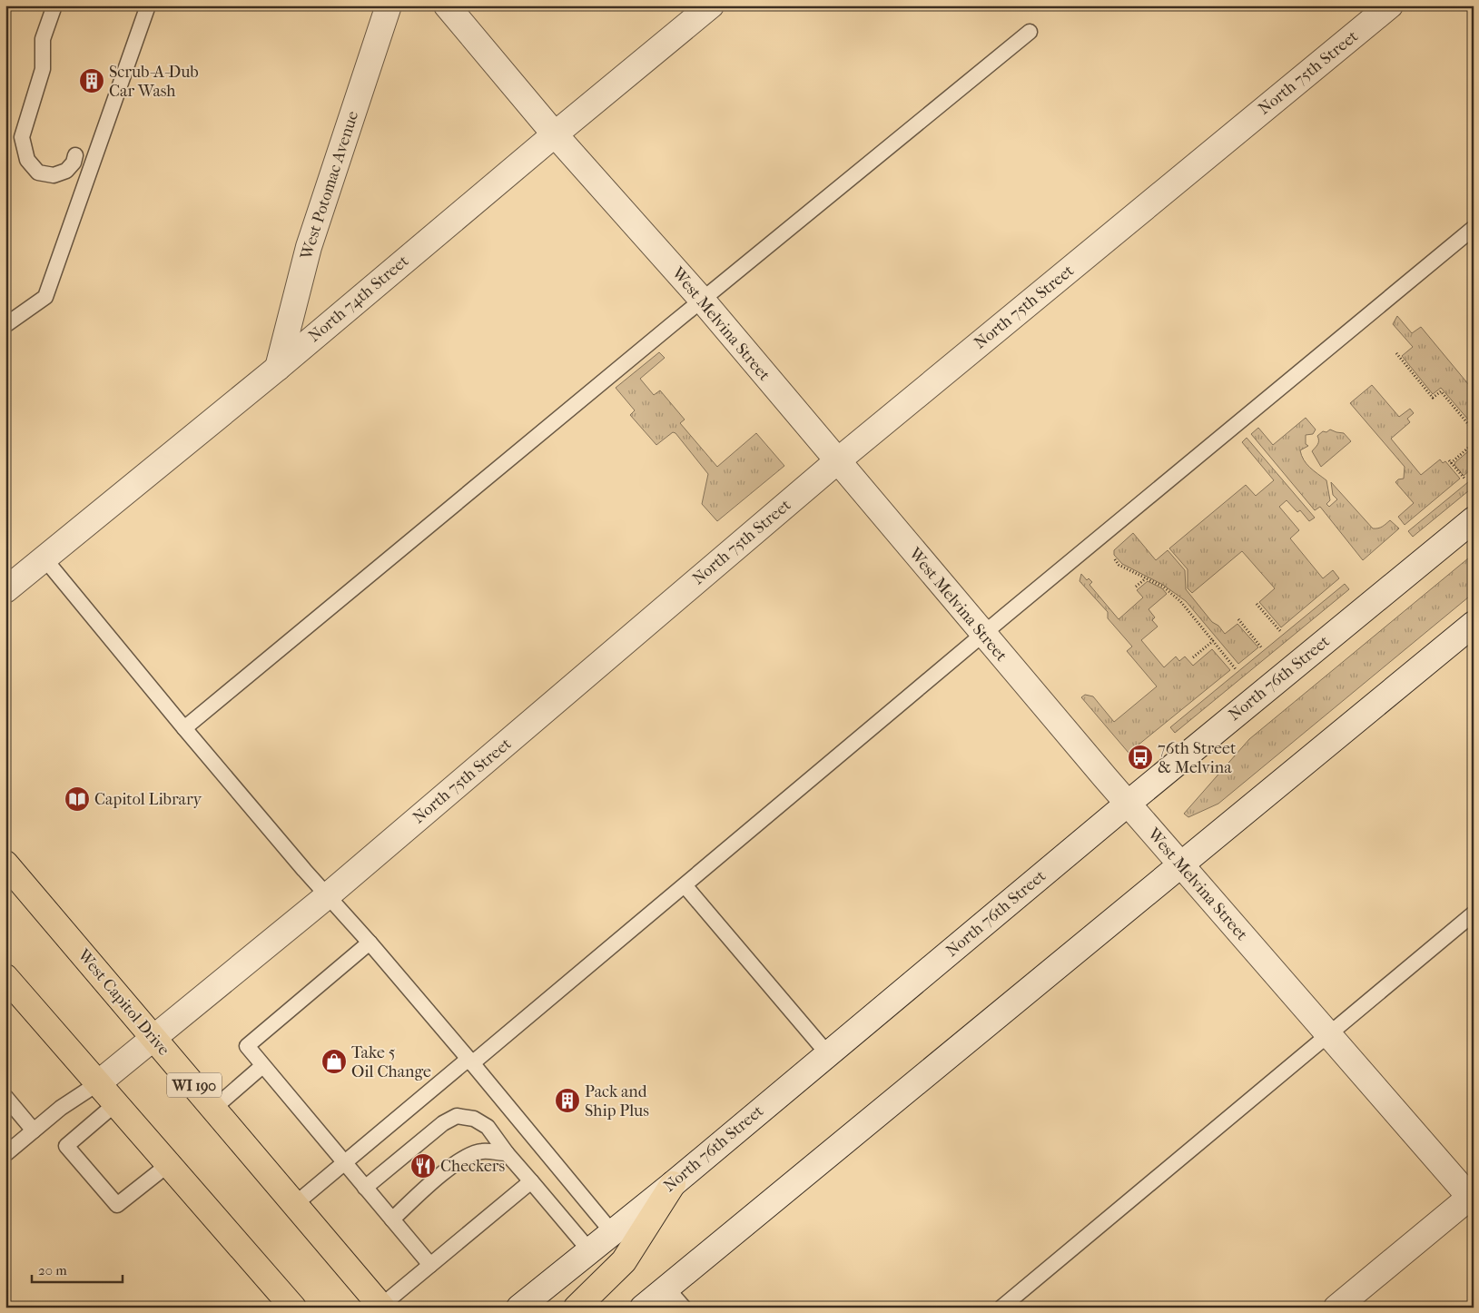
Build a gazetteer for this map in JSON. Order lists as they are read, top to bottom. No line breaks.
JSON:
{"streets":{"main road":["West Capitol Drive","WI 190"],"street":["North 75th Street","West Potomac Avenue","North 74th Street","West Melvina Street","North 76th Street"]},"crossings":[["North 75th Street","West Melvina Street"],["North 75th Street","West Capitol Drive"],["West Potomac Avenue","North 74th Street"],["North 74th Street","West Melvina Street"],["West Melvina Street","North 76th Street"]],"places":{"building":["Scrub-A-Dub Car Wash","Pack and Ship Plus"],"bus stop":["76th Street & Melvina"],"library":["Capitol Library"],"shop":["Take 5 Oil Change"],"restaurant":["Checkers"]},"scale_bar":"20 m"}
